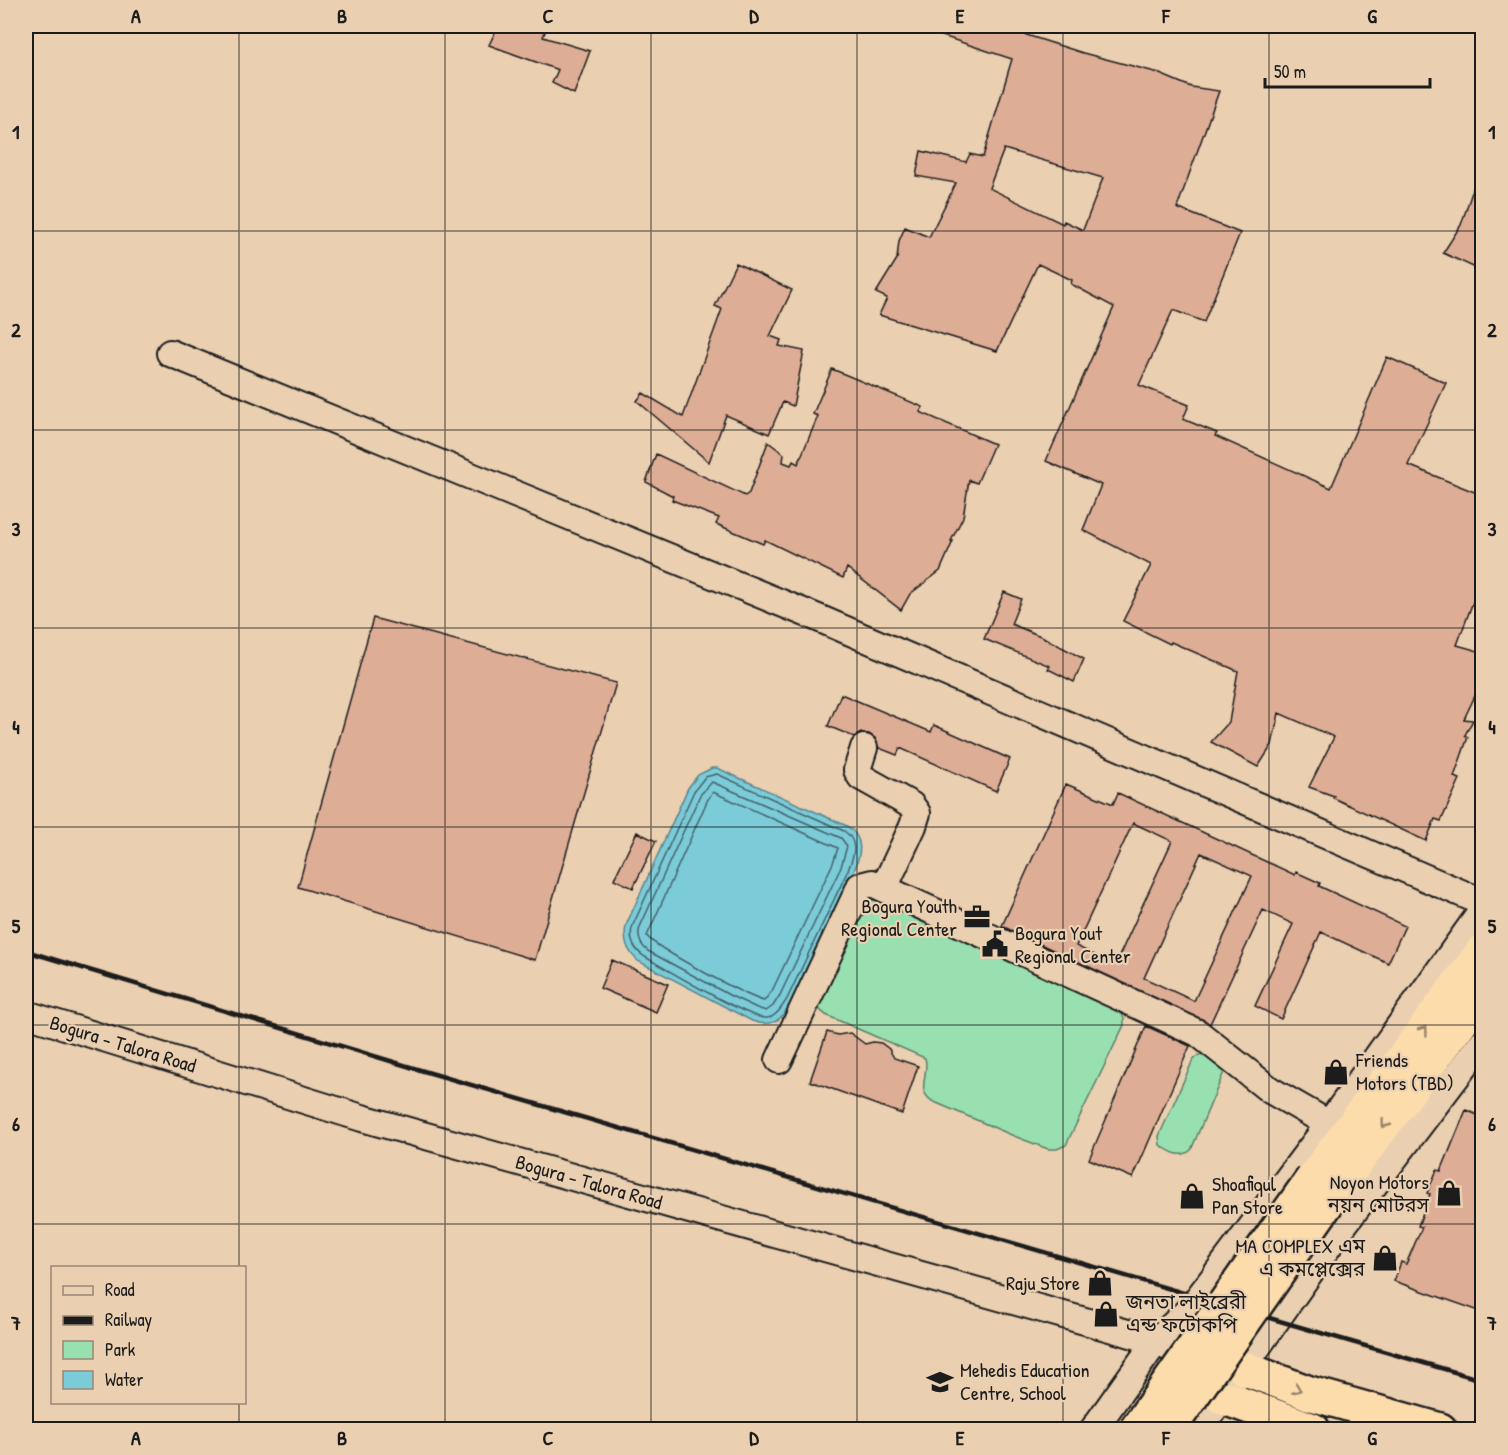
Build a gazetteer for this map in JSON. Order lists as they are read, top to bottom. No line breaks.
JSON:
{"streets":{"street":["Bogura - Talora Road"]},"places":{"office":["Bogura Youth Regional Center"],"public building":["Bogura Yout Regional Center"],"shop":["Friends Motors (TBD)","Noyon Motors নয়ন মোটরস","Shoafiqul Pan Store","MA COMPLEX এম এ কমপ্লেক্সের","Raju Store","জনতা লাইব্রেরী এন্ড ফটোকপি"],"school or university":["Mehedis Education Centre, School"]},"legend":["Road","Railway","Park","Water"],"scale_bar":"50 m","grid":{"columns":["A","B","C","D","E","F","G"],"rows":["1","2","3","4","5","6","7"]}}
